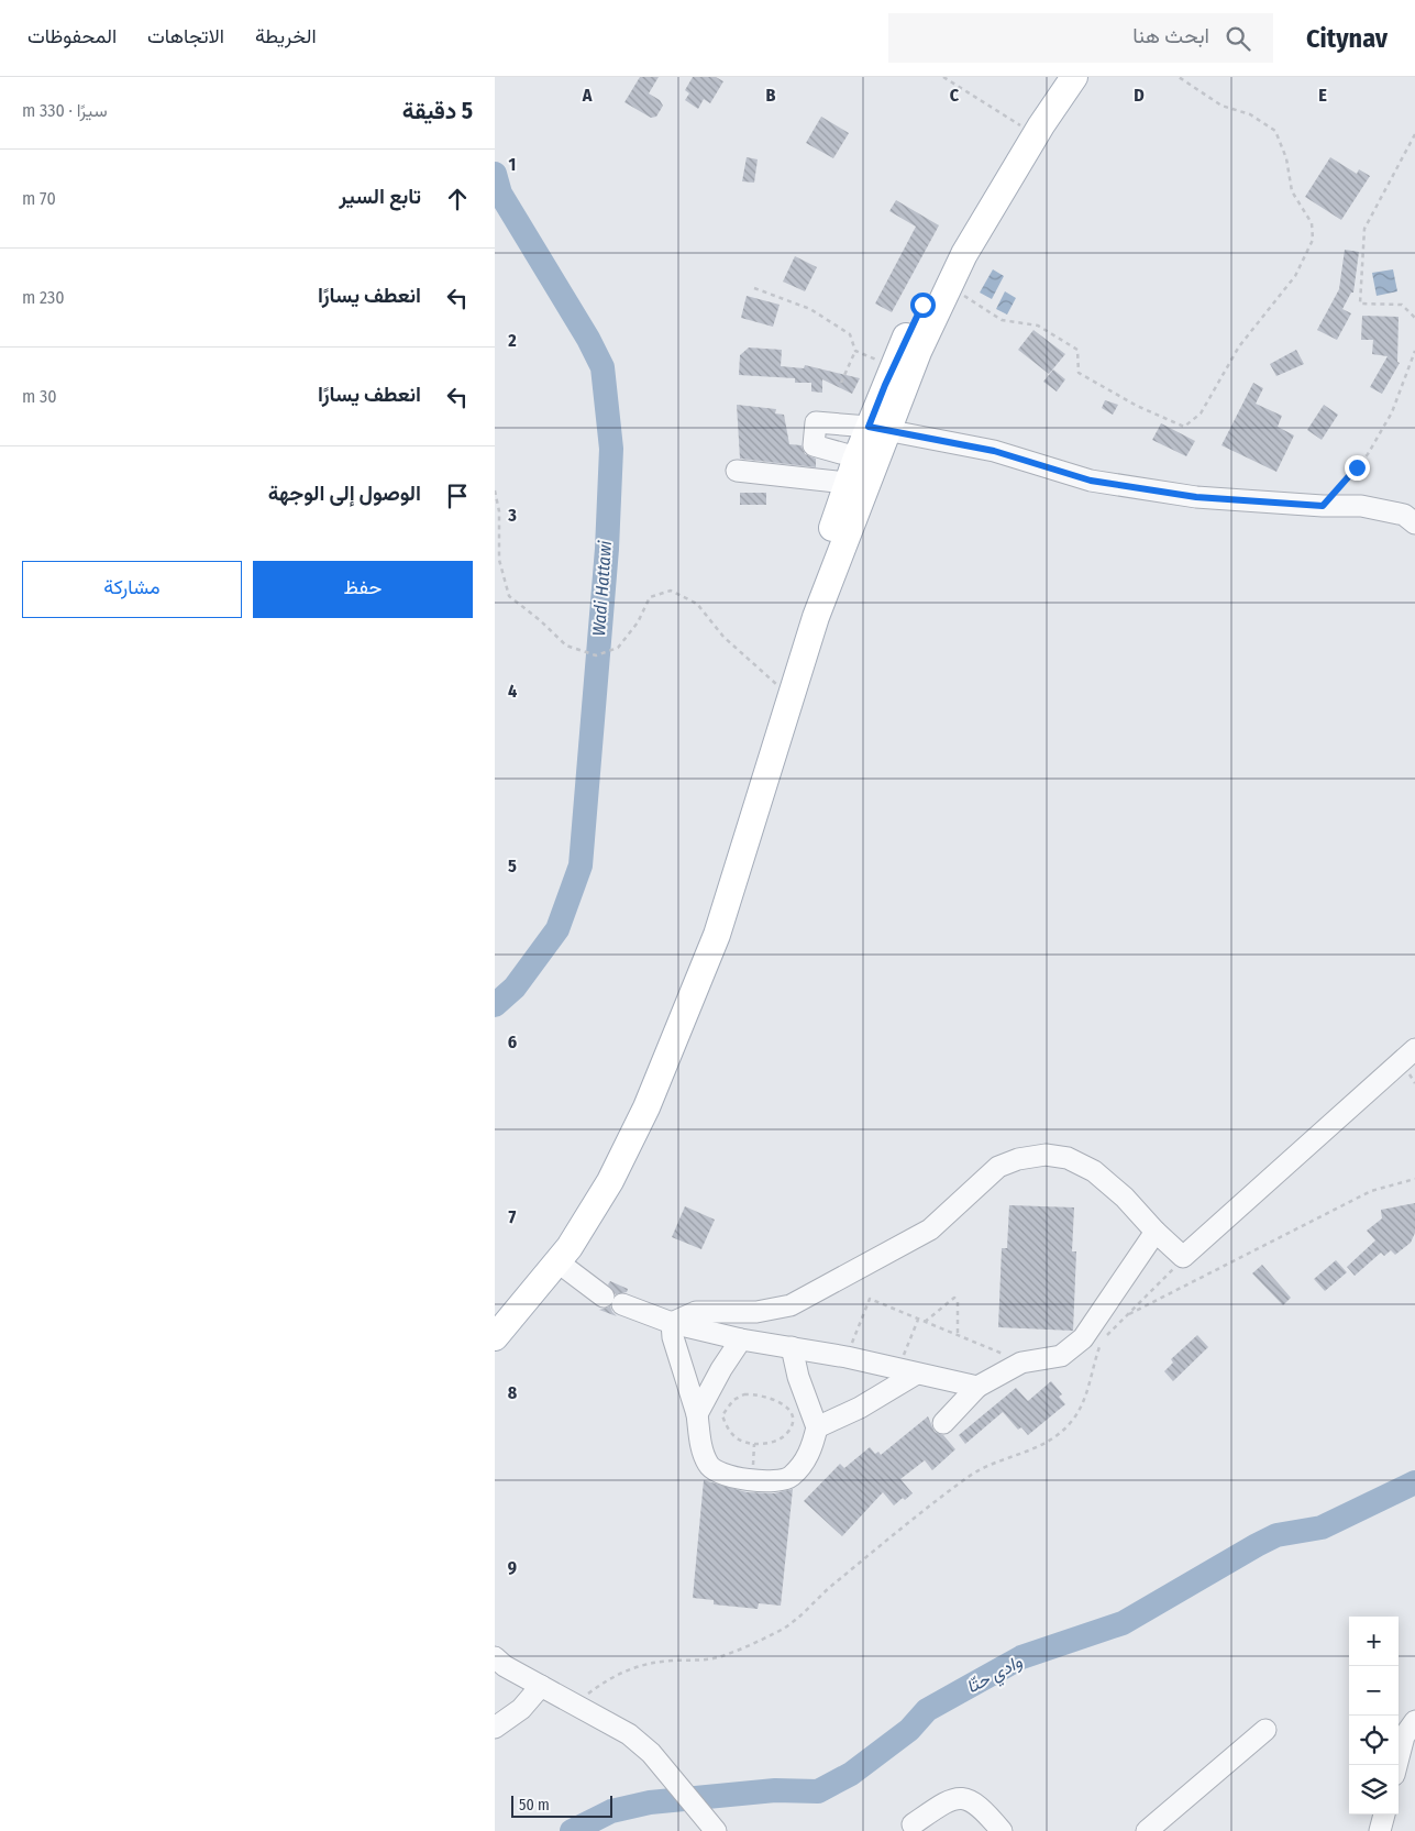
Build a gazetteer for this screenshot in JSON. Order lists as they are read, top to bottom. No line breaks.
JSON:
{"water":["Wadi Hattawi","وادي حتّا"],"scale_bar":"50 m","page":{"header":"Citynav","search":"ابحث هنا","nav":["الخريطة","الاتجاهات","المحفوظات"],"heading":["5 دقيقة","سيرًا · 330 m"],"list":[["تابع السير","70 m"],["انعطف يسارًا","230 m"],["انعطف يسارًا","30 m"],"الوصول إلى الوجهة"],"buttons":["حفظ","مشاركة"],"map_buttons":["+","−"],"scale":"50 m"},"grid":{"columns":["A","B","C","D","E"],"rows":["1","2","3","4","5","6","7","8","9"]}}
